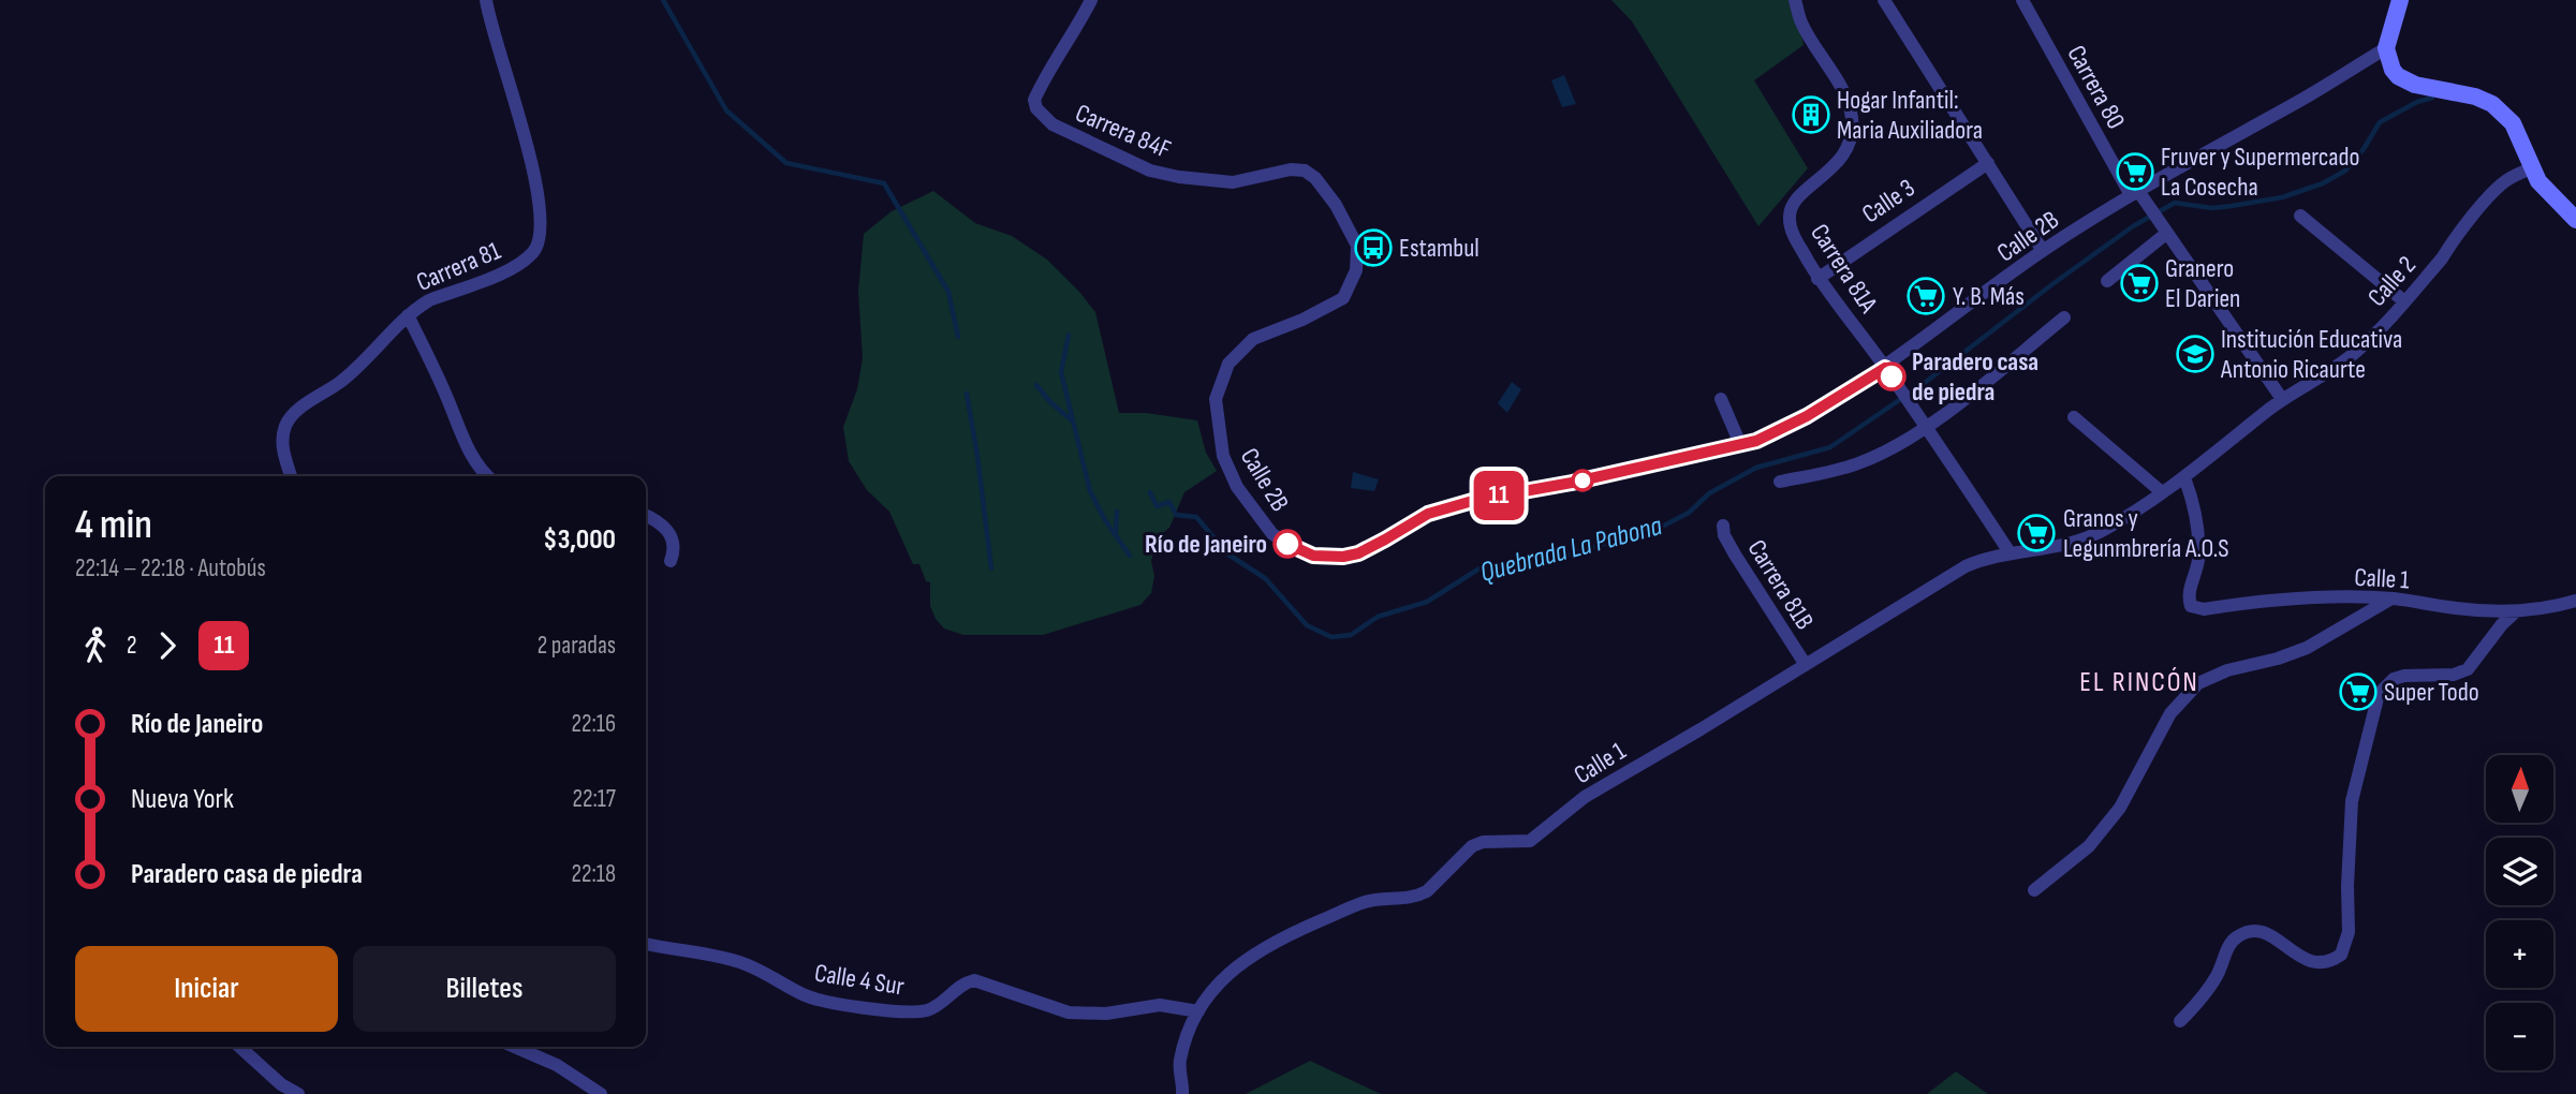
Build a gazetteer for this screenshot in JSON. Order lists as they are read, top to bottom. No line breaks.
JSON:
{"streets":{"street":["Carrera 80","Carrera 84F","Calle 3","Calle 2B","Carrera 81","Carrera 81A","Calle 2","Calle 1","Carrera 81B","Calle 4 Sur"]},"crossings":[["Carrera 80","Calle 2B"],["Carrera 80","Calle 2"],["Carrera 84F","Calle 2B"],["Calle 3","Carrera 81A"],["Calle 2B","Carrera 81A"],["Carrera 81A","Calle 1"],["Calle 2","Calle 1"],["Calle 1","Carrera 81B"],["Calle 1","Calle 4 Sur"]],"districts":["EL RINCÓN"],"water":["Quebrada La Pabona"],"places":{"building":["Hogar Infantil: Maria Auxiliadora"],"supermarket":["Fruver y Supermercado La Cosecha","Granero El Darien","Y. B. Más","Granos y Legunmbrería A.O.S","Super Todo"],"bus stop":["Estambul"],"school or university":["Institución Educativa Antonio Ricaurte"],"other":["Paradero casa de piedra","Río de Janeiro"]},"lines":["bus line 11"],"north":"top","page":{"on_map":"11","heading":["4 min","22:14 – 22:18 · Autobús","$3,000"],"legs":["2","11","2 paradas"],"list":[{"name":"Río de Janeiro","value":"22:16"},{"name":"Nueva York","value":"22:17"},{"name":"Paradero casa de piedra","value":"22:18"}],"map_buttons":["+","−"],"buttons":["Iniciar","Billetes"]}}
